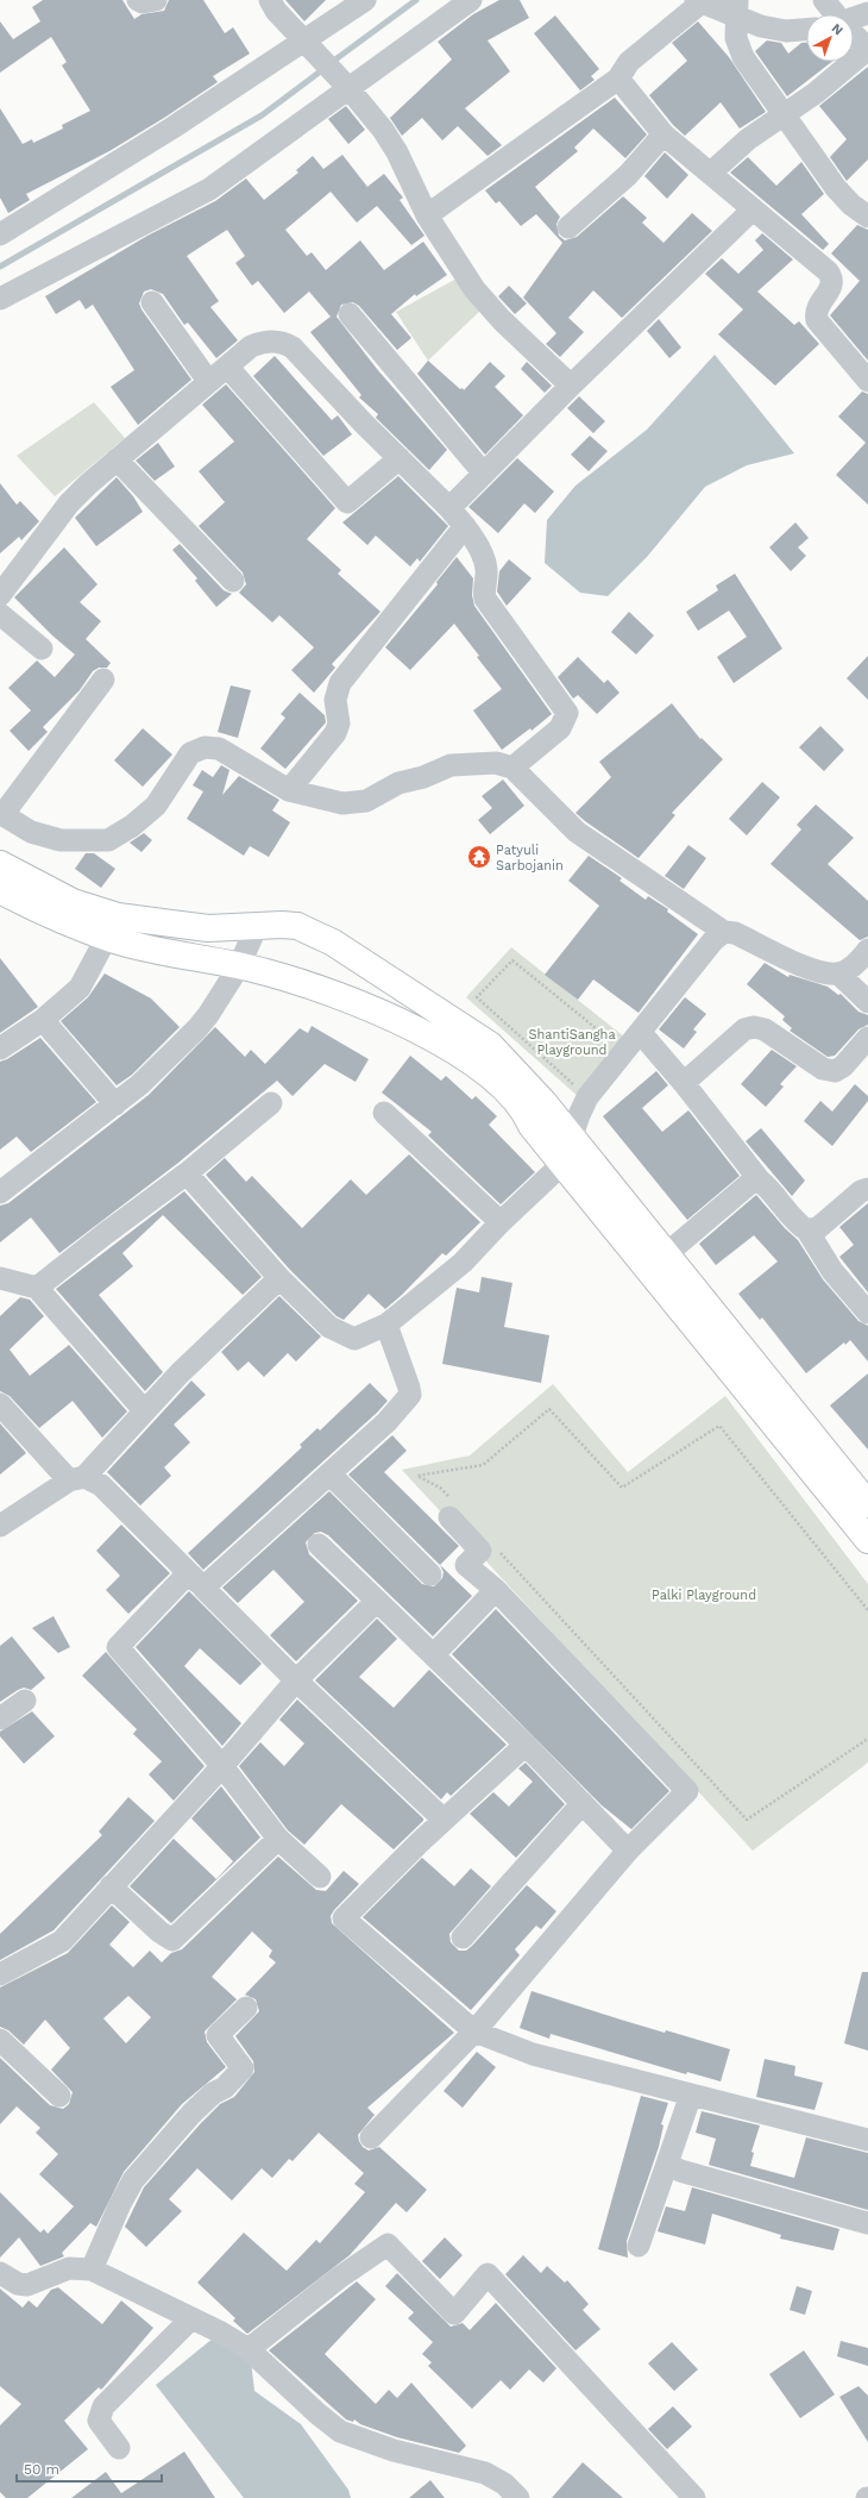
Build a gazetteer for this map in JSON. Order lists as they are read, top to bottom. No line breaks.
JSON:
{"parks":["ShantiSangha Playground","Palki Playground"],"places":{"temple":["Patyuli Sarbojanin"]},"scale_bar":"50 m","north":"top right"}
